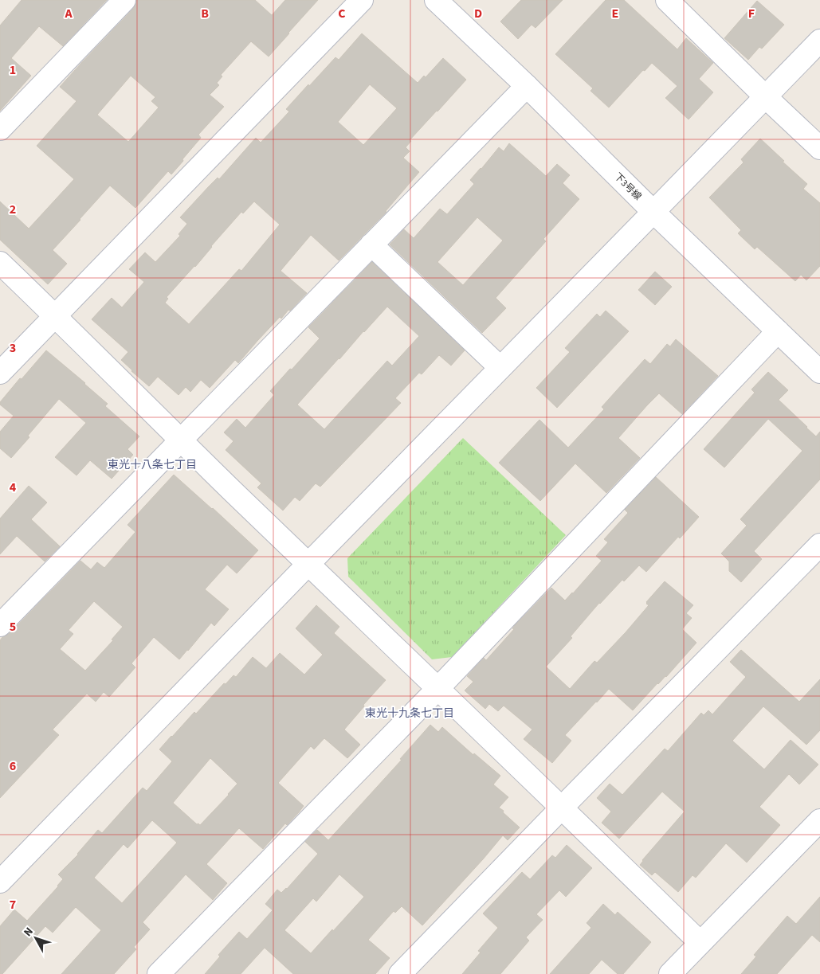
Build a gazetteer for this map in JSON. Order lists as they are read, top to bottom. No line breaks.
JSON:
{"streets":{"street":["下3号線"]},"districts":["東光十八条七丁目","東光十九条七丁目"],"north":"top left","grid":{"columns":["A","B","C","D","E","F"],"rows":["1","2","3","4","5","6","7"]}}
